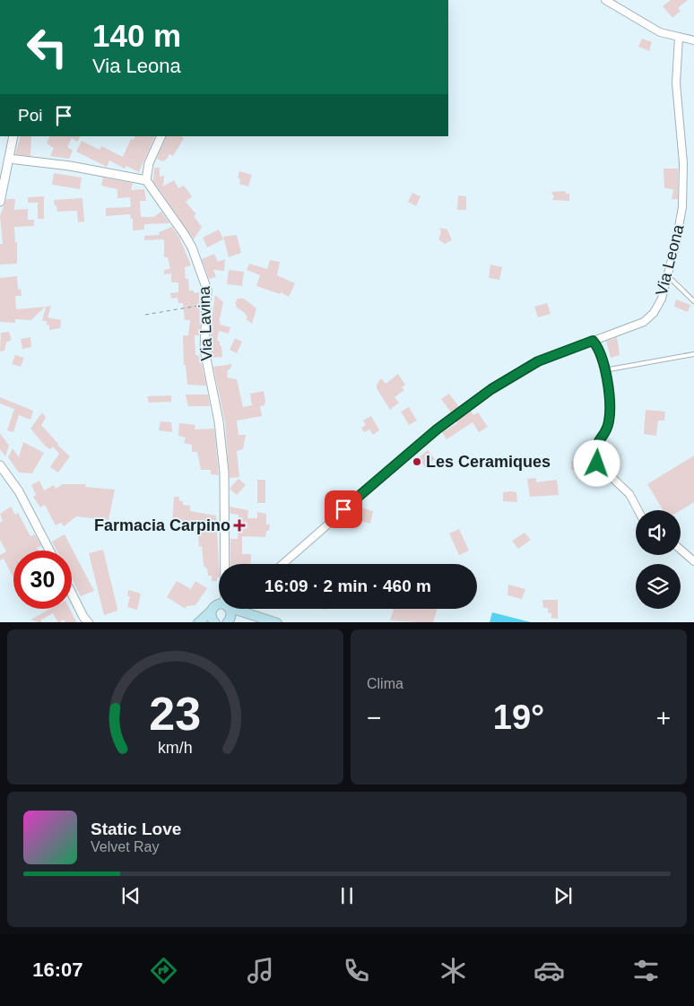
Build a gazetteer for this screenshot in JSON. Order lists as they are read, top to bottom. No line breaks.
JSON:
{"streets":{"street":["Via Leona","Via Lavina"]},"places":{"other":["Les Ceramiques"],"health":["Farmacia Carpino"]},"page":{"turn":["140 m","Via Leona"],"then":"Poi","limit":"30","trip":"16:09 · 2 min · 460 m","tile":"Clima","heat":["−","19°","+"],"song":["Static Love","Velvet Ray"],"tabs":"16:07","gauge":["23","km/h"]}}
